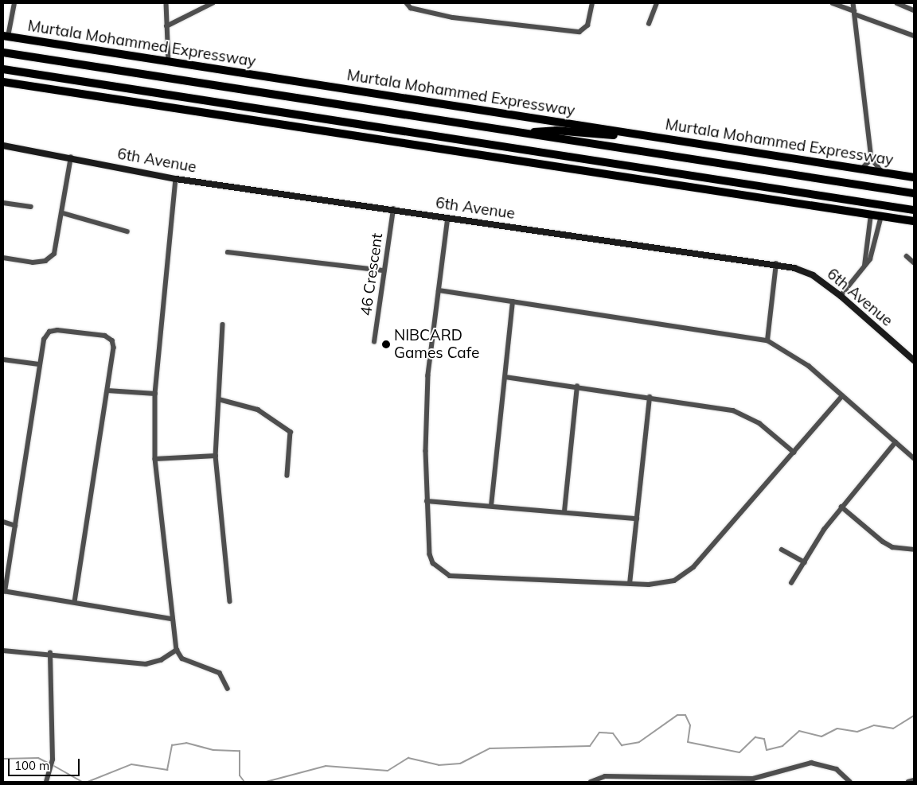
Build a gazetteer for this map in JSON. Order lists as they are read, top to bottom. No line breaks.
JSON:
{"streets":{"highway":["Murtala Mohammed Expressway"],"street":["6th Avenue","46 Crescent"]},"crossings":[["6th Avenue","46 Crescent"]],"places":["NIBCARD Games Cafe"],"scale_bar":"100 m"}
